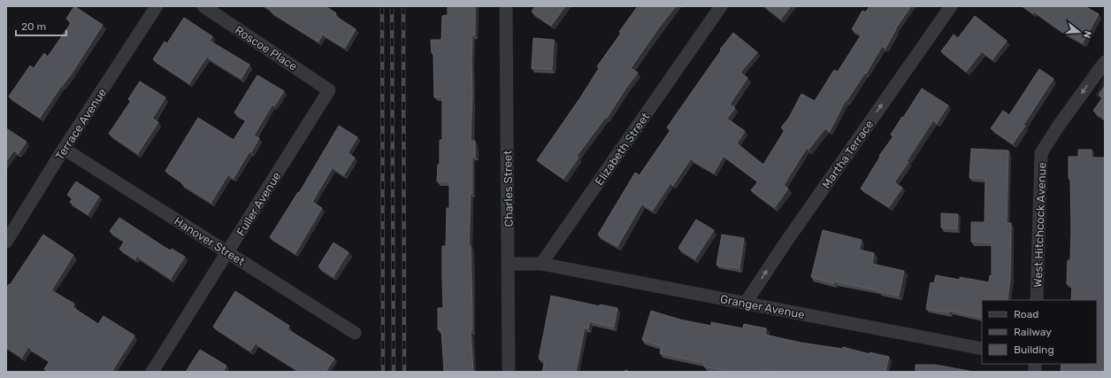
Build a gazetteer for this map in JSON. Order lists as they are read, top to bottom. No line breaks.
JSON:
{"streets":{"street":["Roscoe Place","Terrace Avenue","Elizabeth Street","Martha Terrace","Charles Street","Fuller Avenue","West Hitchcock Avenue","Hanover Street","Granger Avenue"]},"crossings":[["Roscoe Place","Fuller Avenue"],["Terrace Avenue","Hanover Street"],["Elizabeth Street","Granger Avenue"],["Martha Terrace","Granger Avenue"],["Fuller Avenue","Hanover Street"]],"one_way":["Martha Terrace","West Hitchcock Avenue"],"legend":["Road","Railway","Building"],"scale_bar":"20 m","north":"right"}
